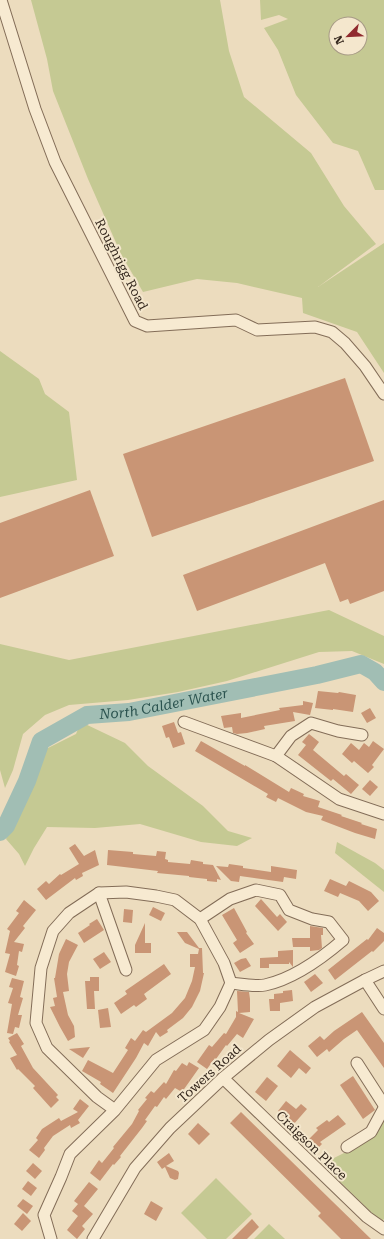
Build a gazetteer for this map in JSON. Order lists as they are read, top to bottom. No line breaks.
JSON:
{"streets":{"street":["Roughrigg Road","Towers Road","Craigson Place"]},"crossings":[["Towers Road","Craigson Place"]],"water":["North Calder Water"],"north":"bottom left"}
